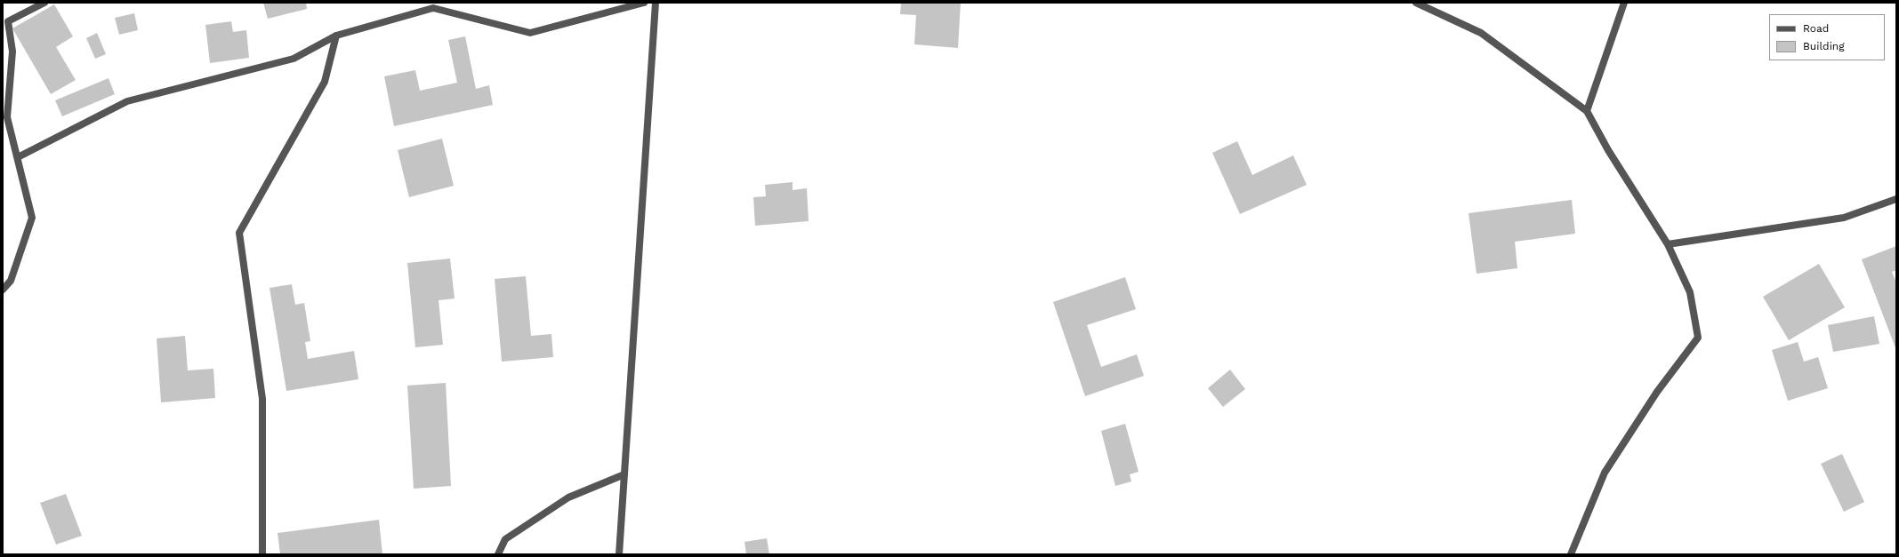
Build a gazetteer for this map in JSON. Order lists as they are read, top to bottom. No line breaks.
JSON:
{"legend":["Road","Building"]}
